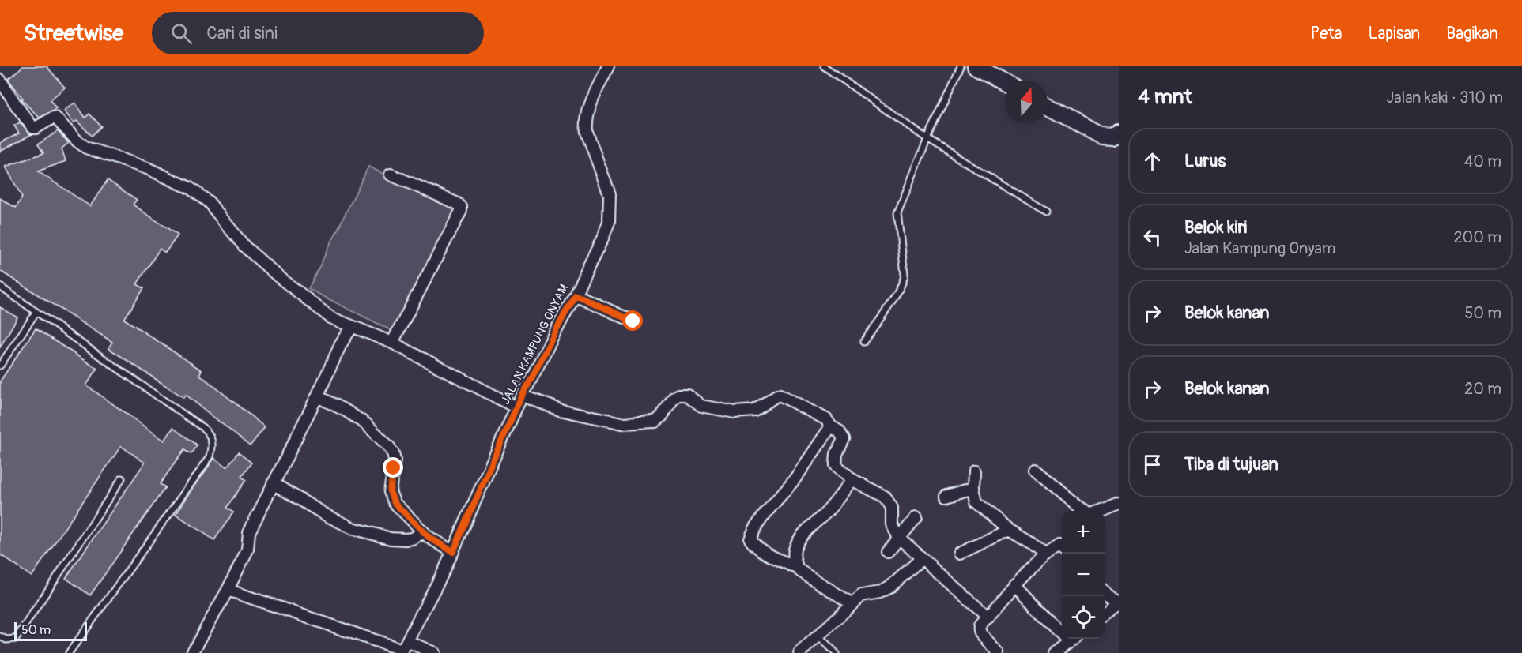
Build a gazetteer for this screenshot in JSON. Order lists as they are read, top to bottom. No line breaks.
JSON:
{"streets":{"street":["JALAN KAMPUNG ONYAM"]},"scale_bar":"50 m","north":"top","page":{"header":"Streetwise","search":"Cari di sini","nav":["Peta","Lapisan","Bagikan"],"heading":["4 mnt","Jalan kaki · 310 m"],"list":[["Lurus","40 m"],["Belok kiri","Jalan Kampung Onyam","200 m"],["Belok kanan","50 m"],["Belok kanan","20 m"],"Tiba di tujuan"],"map_buttons":["+","−"],"scale":"50 m"}}
